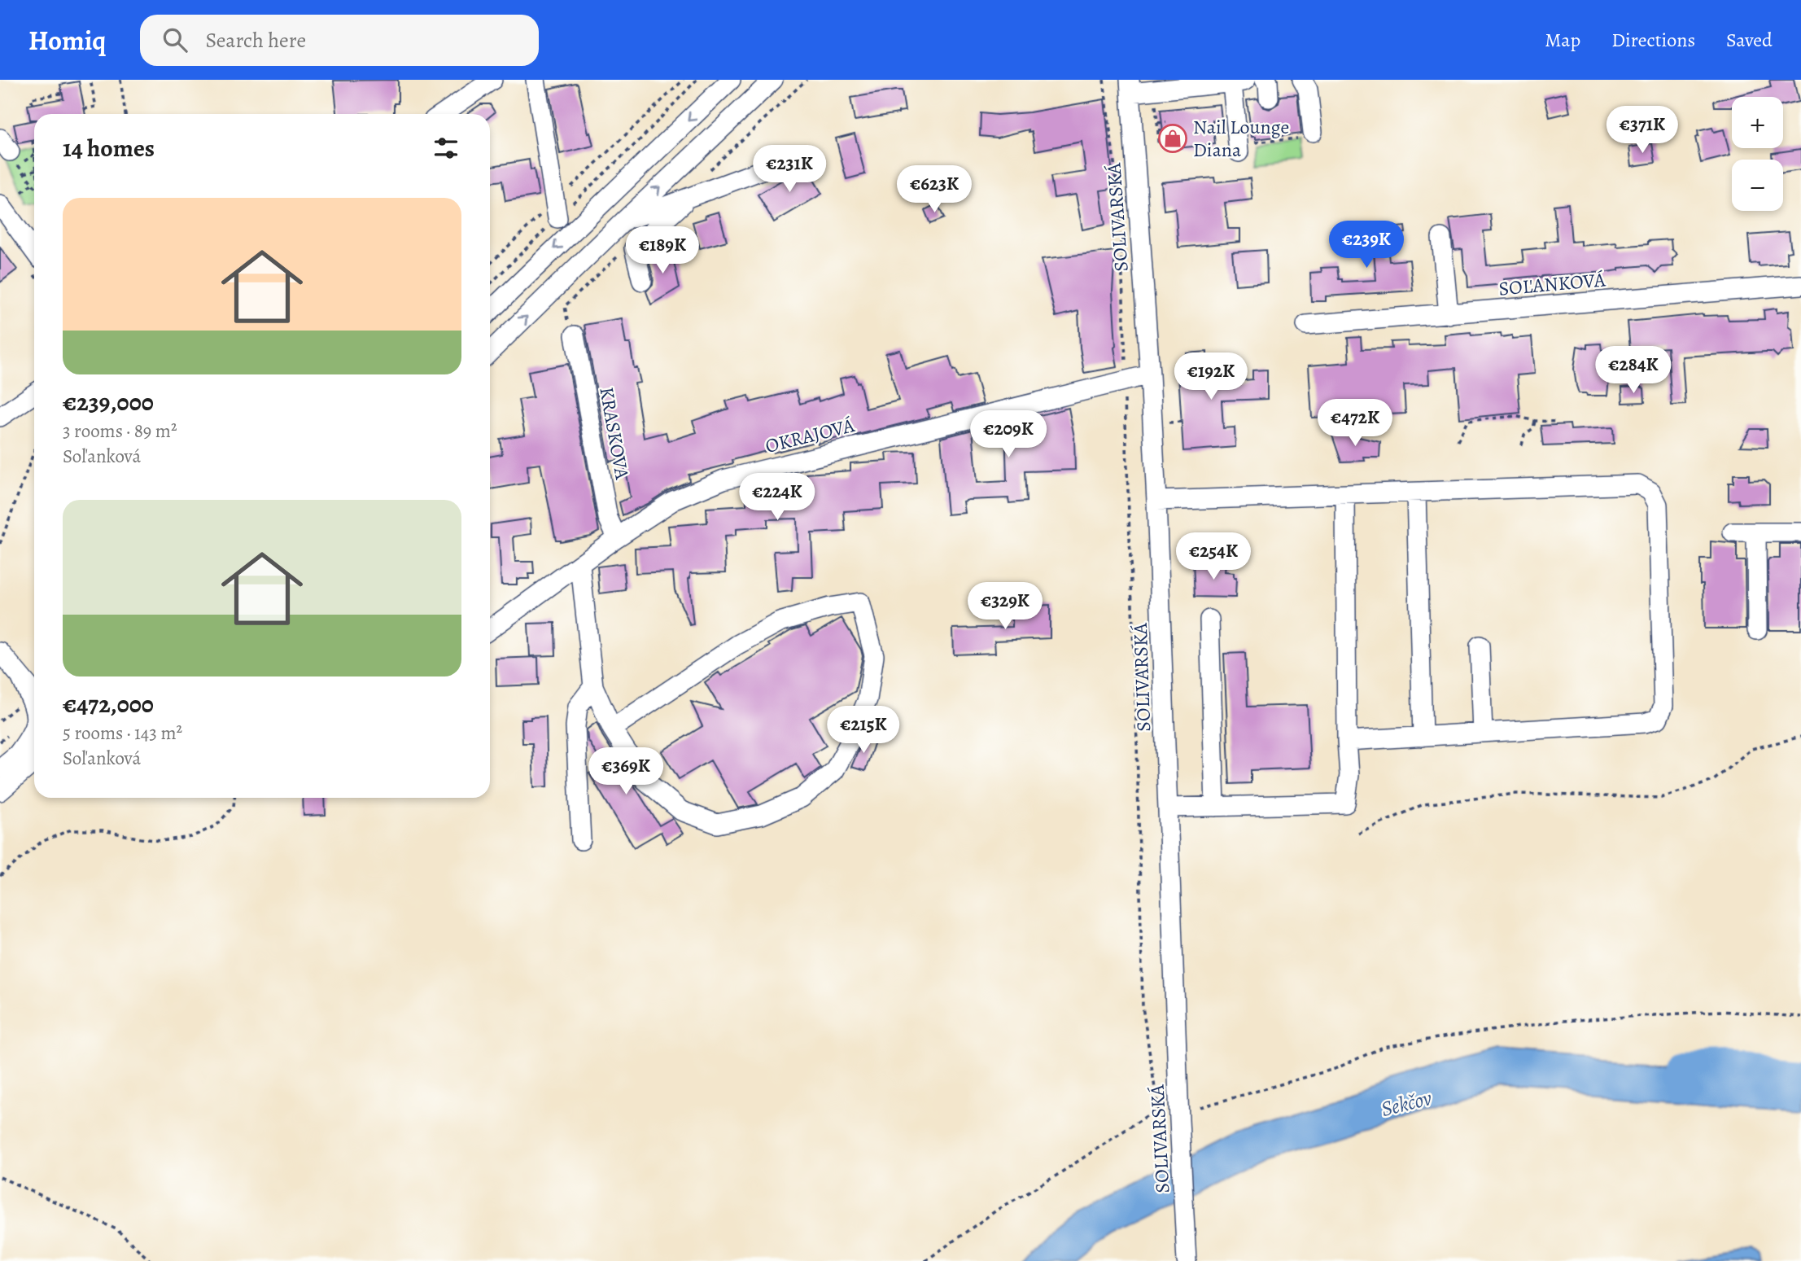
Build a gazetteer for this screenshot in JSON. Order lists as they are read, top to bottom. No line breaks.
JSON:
{"streets":{"street":["SOLIVARSKÁ","SOĽANKOVÁ","KRASKOVA","OKRAJOVÁ"]},"crossings":[["SOLIVARSKÁ","OKRAJOVÁ"],["KRASKOVA","OKRAJOVÁ"]],"water":["Sekčov"],"places":{"shop":["Nail Lounge Diana"]},"page":{"header":"Homiq","search":"Search here","nav":["Map","Directions","Saved"],"map_buttons":["+","−"],"price":["€371K","€231K","€623K","€239K","€189K","€284K","€192K","€472K","€209K","€224K","€254K","€329K","€215K","€369K"],"heading":"14 homes","list":[{"name":"€239,000","note":"3 rooms · 89 m² · Soľanková"},{"name":"€472,000","note":"5 rooms · 143 m² · Soľanková"}]}}
